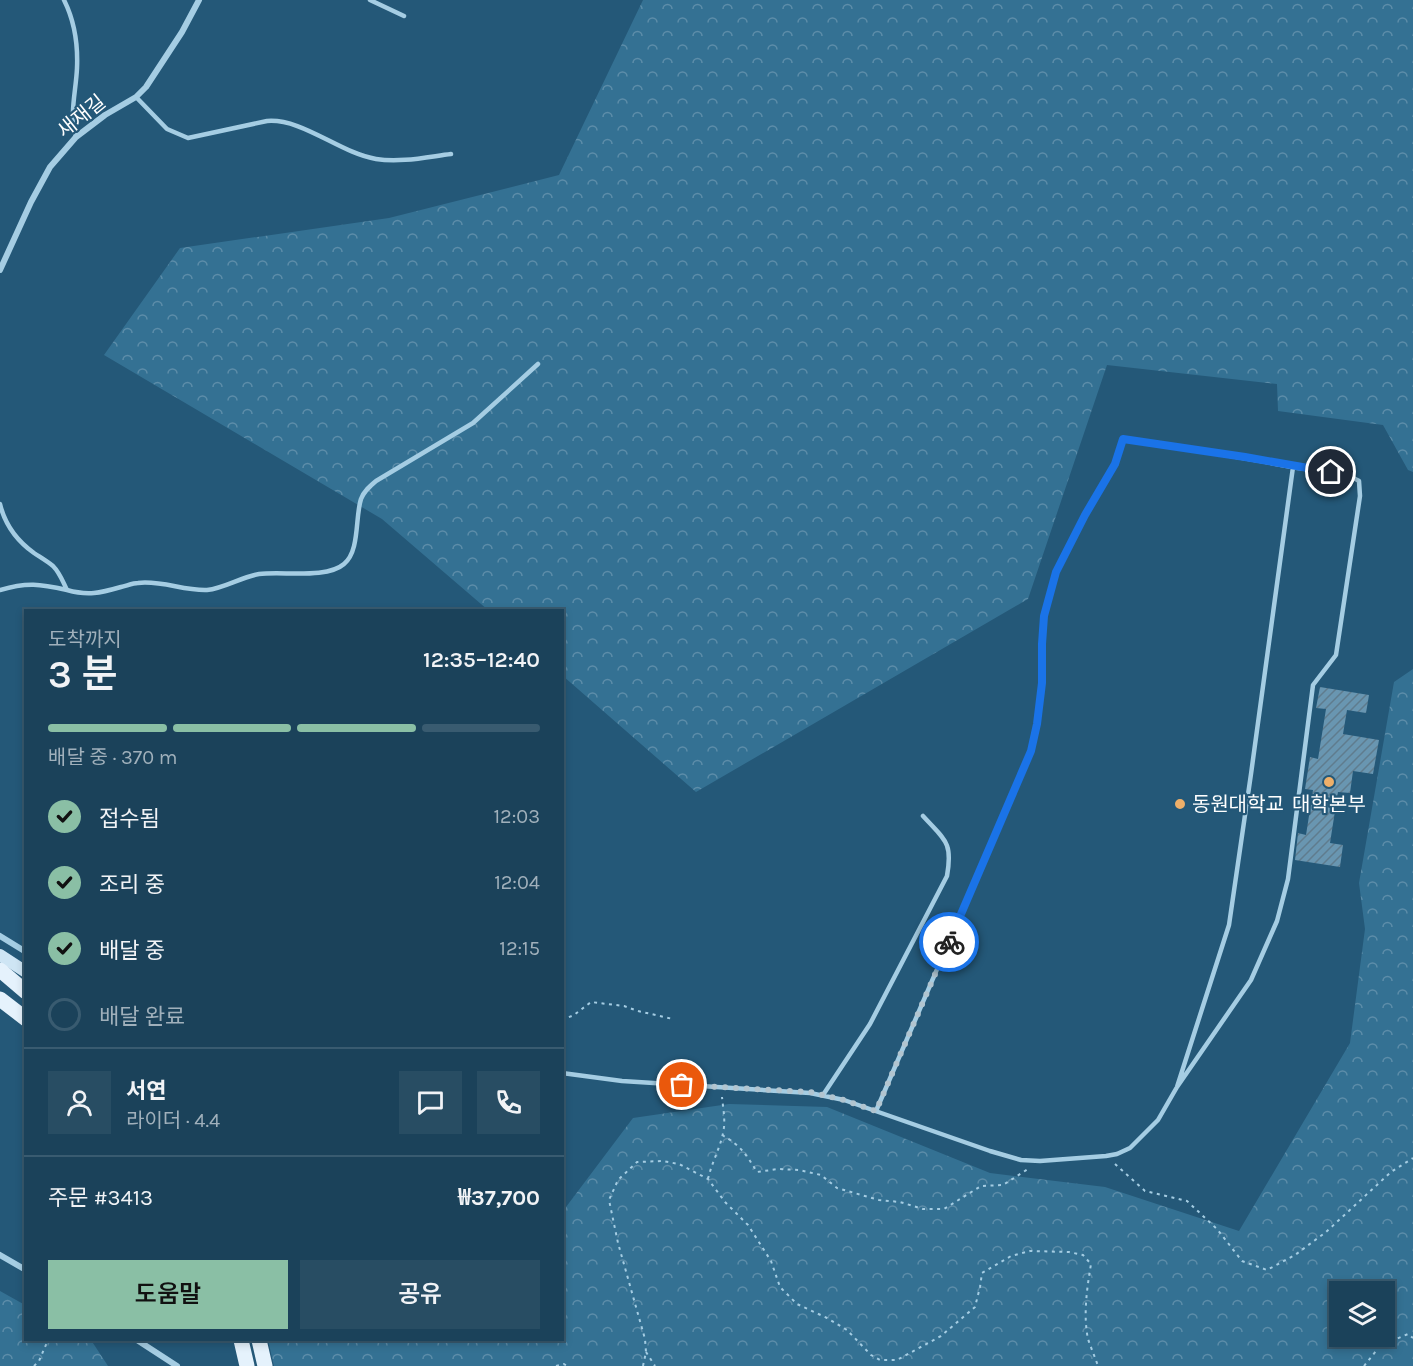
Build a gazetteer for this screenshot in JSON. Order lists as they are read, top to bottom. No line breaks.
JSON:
{"streets":{"street":["새재길"]},"places":["대학본부","동원대학교"],"page":{"heading":["3 분","도착까지","12:35–12:40"],"panel":["서연","라이더 · 4.4","주문 #3413","₩37,700"],"bar":"배달 중 · 370 m","list":[["접수됨","12:03"],["조리 중","12:04"],["배달 중","12:15"],"배달 완료"],"buttons":["도움말","공유"]}}
